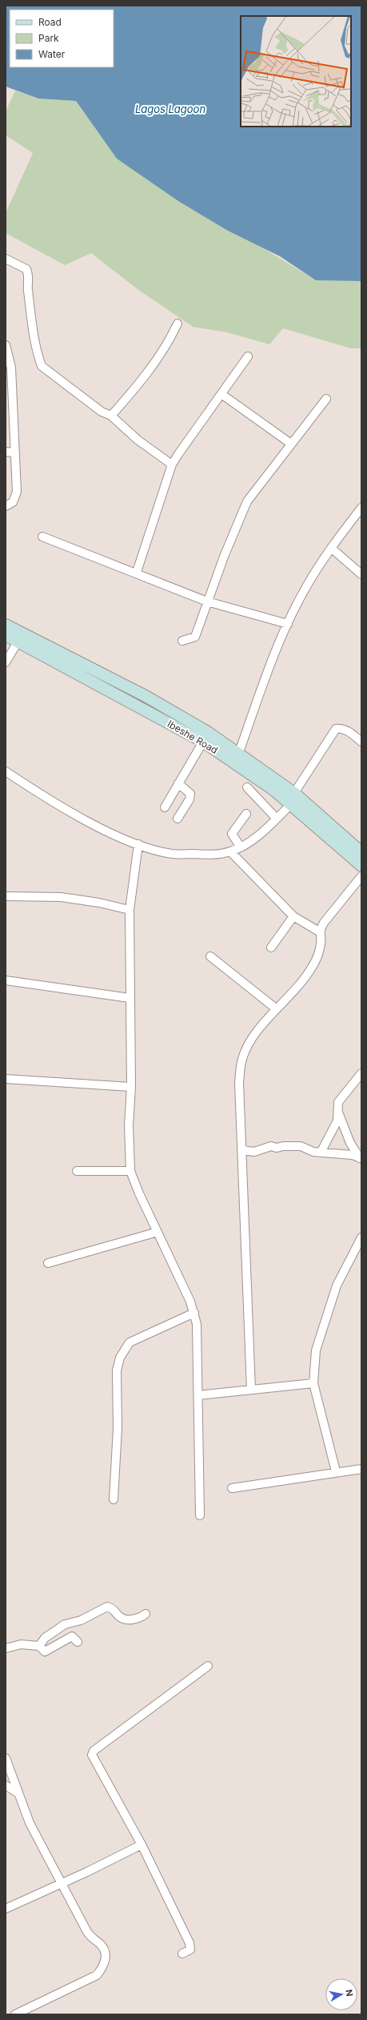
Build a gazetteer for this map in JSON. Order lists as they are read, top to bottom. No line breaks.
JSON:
{"streets":{"main road":["Ibeshe Road"]},"water":["Lagos Lagoon"],"legend":["Road","Park","Water"],"north":"right"}
